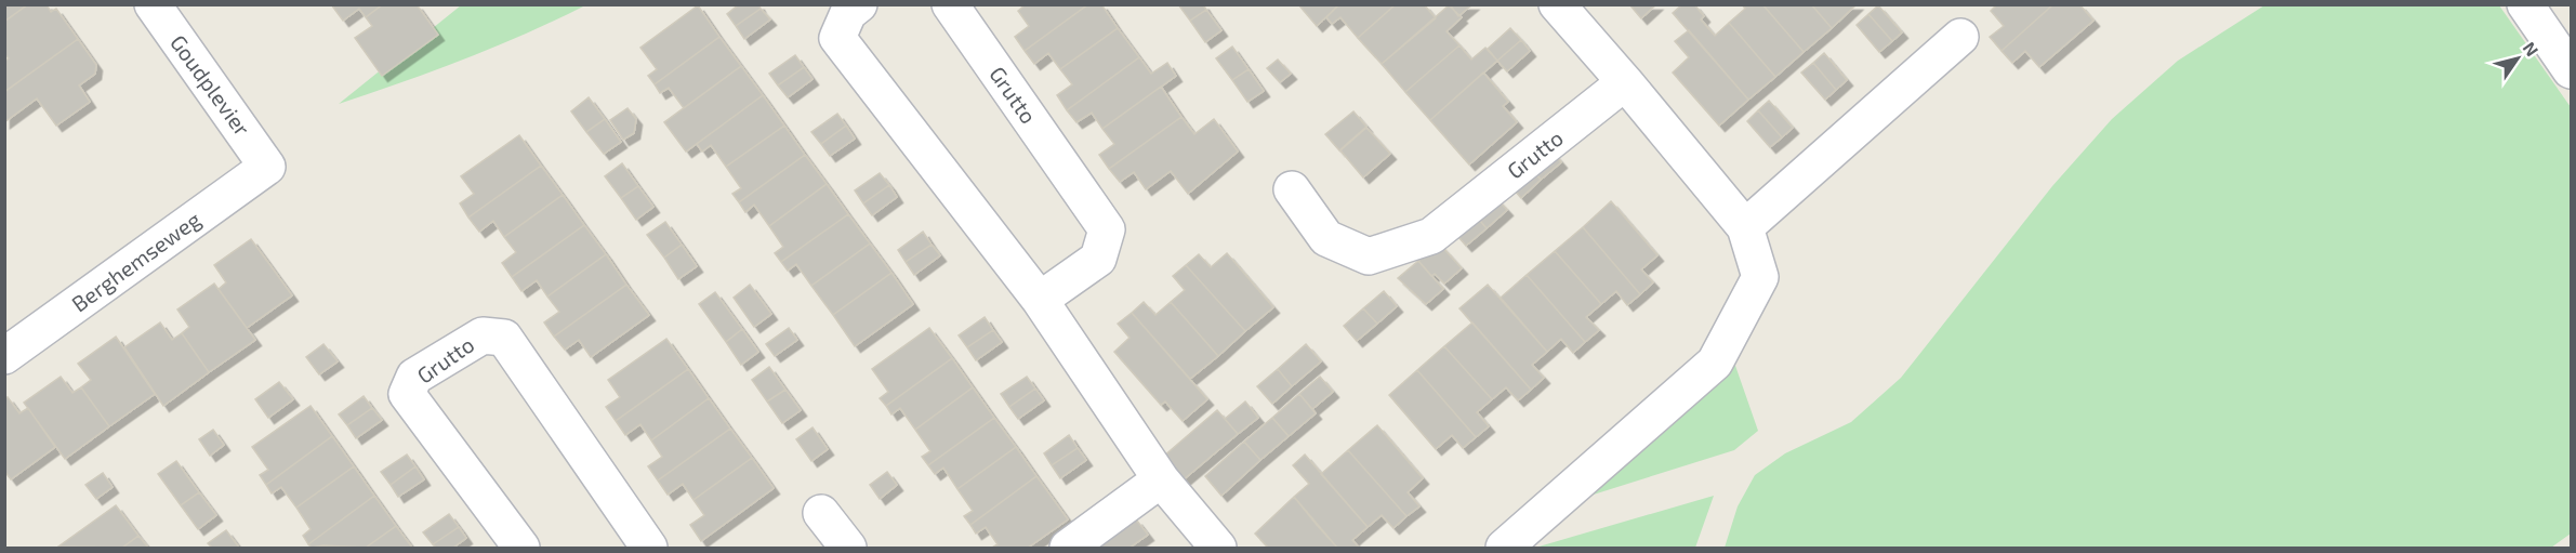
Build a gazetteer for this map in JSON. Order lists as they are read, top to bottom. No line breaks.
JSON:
{"streets":{"street":["Goudplevier","Grutto","Berghemseweg"]},"crossings":[["Goudplevier","Berghemseweg"]],"north":"top right"}
